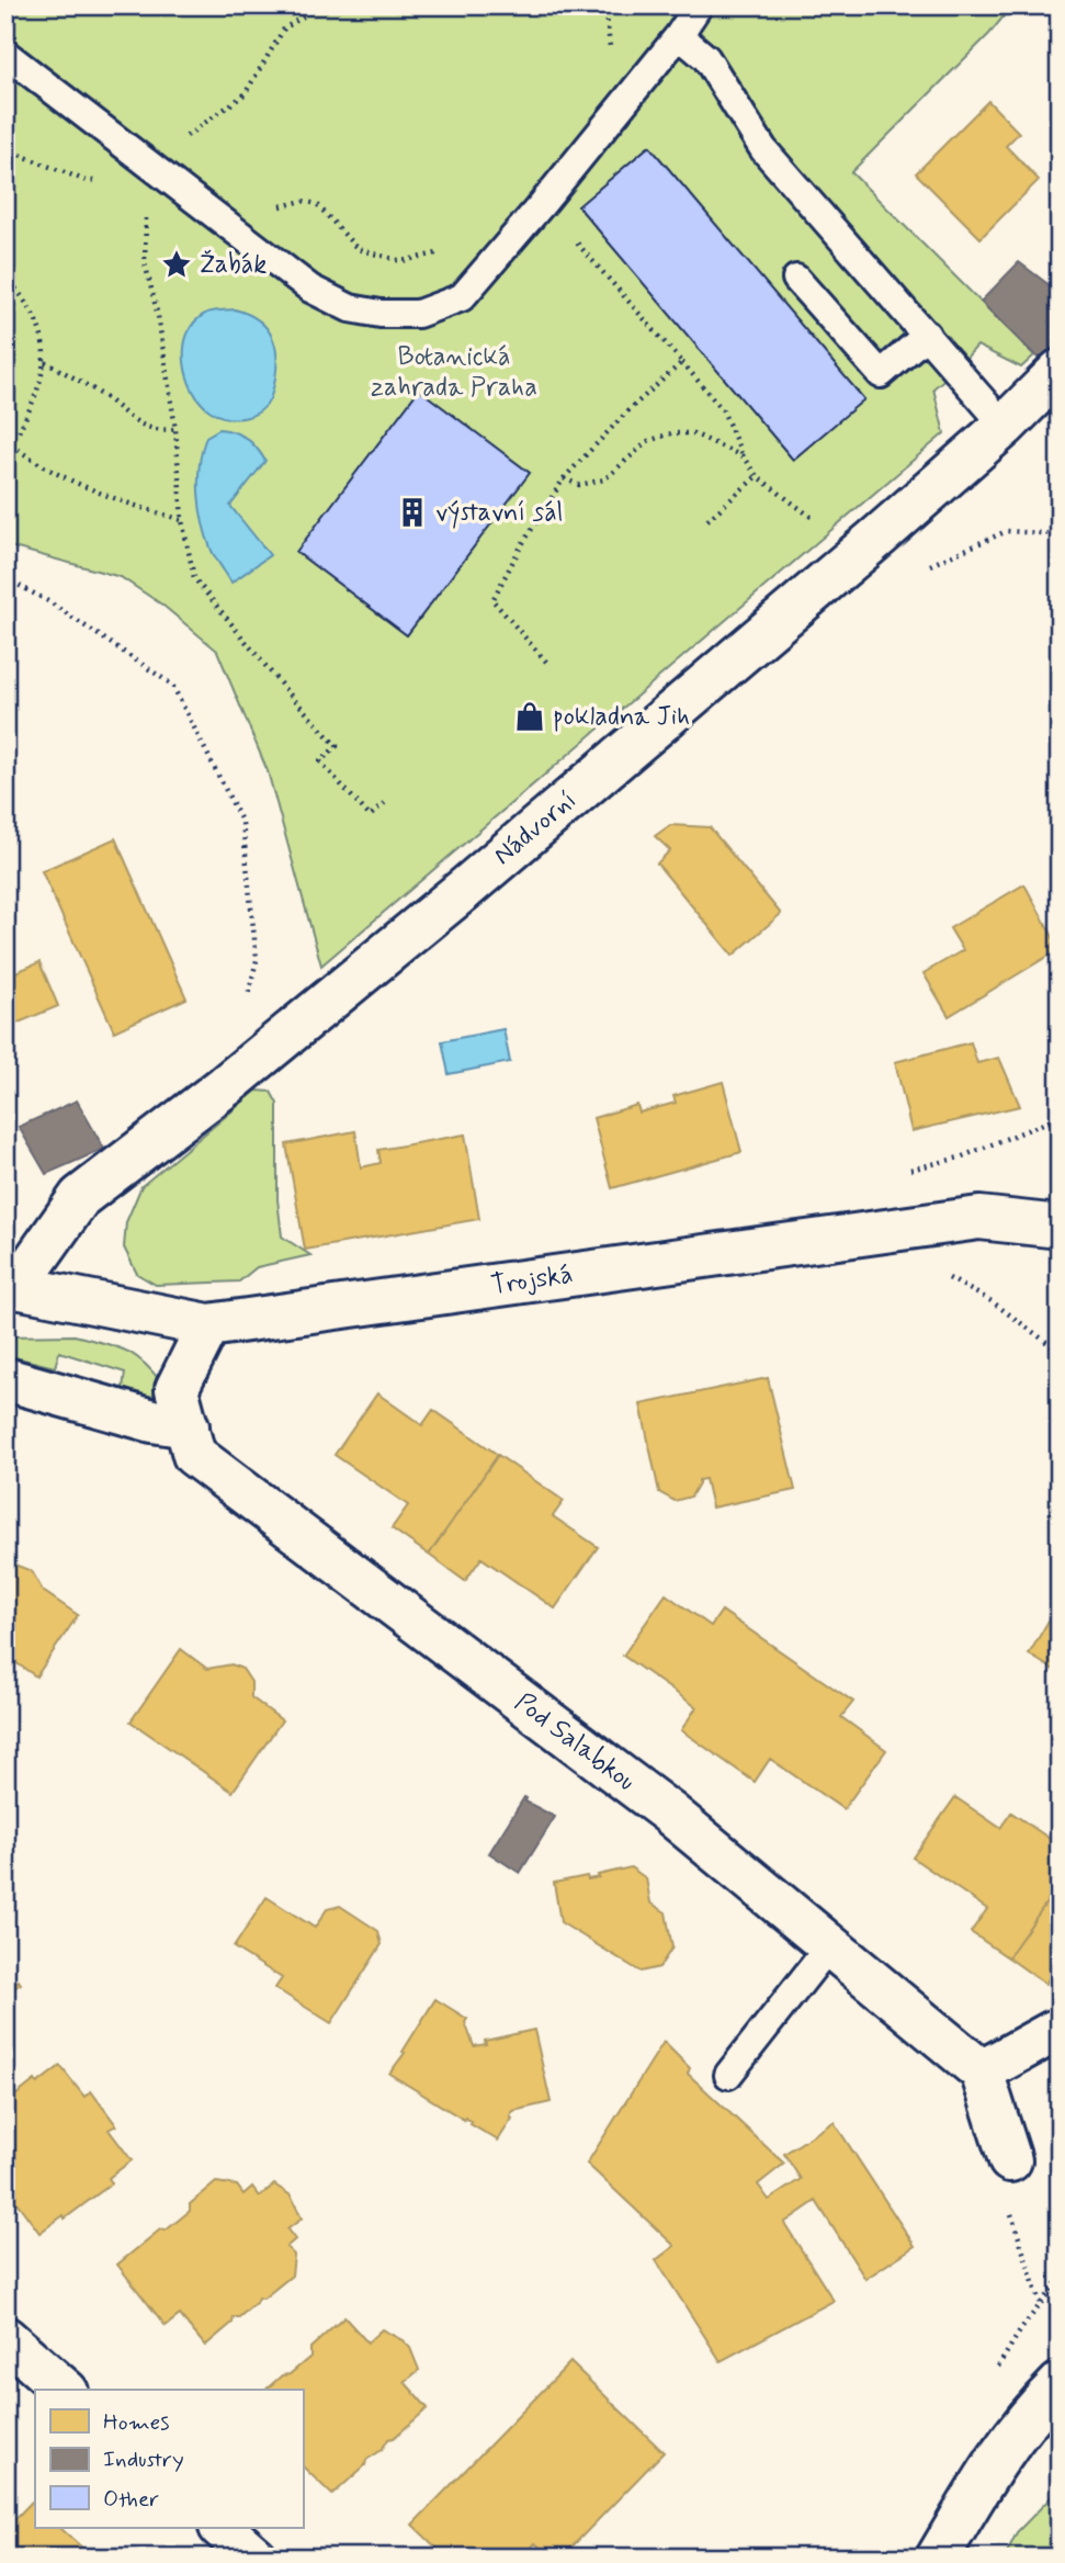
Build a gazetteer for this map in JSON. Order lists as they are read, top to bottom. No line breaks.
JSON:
{"streets":{"street":["Nádvorní","Trojská","Pod Salabkou"]},"crossings":[["Nádvorní","Trojská"],["Trojská","Pod Salabkou"]],"parks":["Botanická zahrada Praha"],"places":{"place":["Žabák"],"building":["výstavní sál"],"shop":["pokladna Jih"]},"legend":["Homes","Industry","Other"]}
